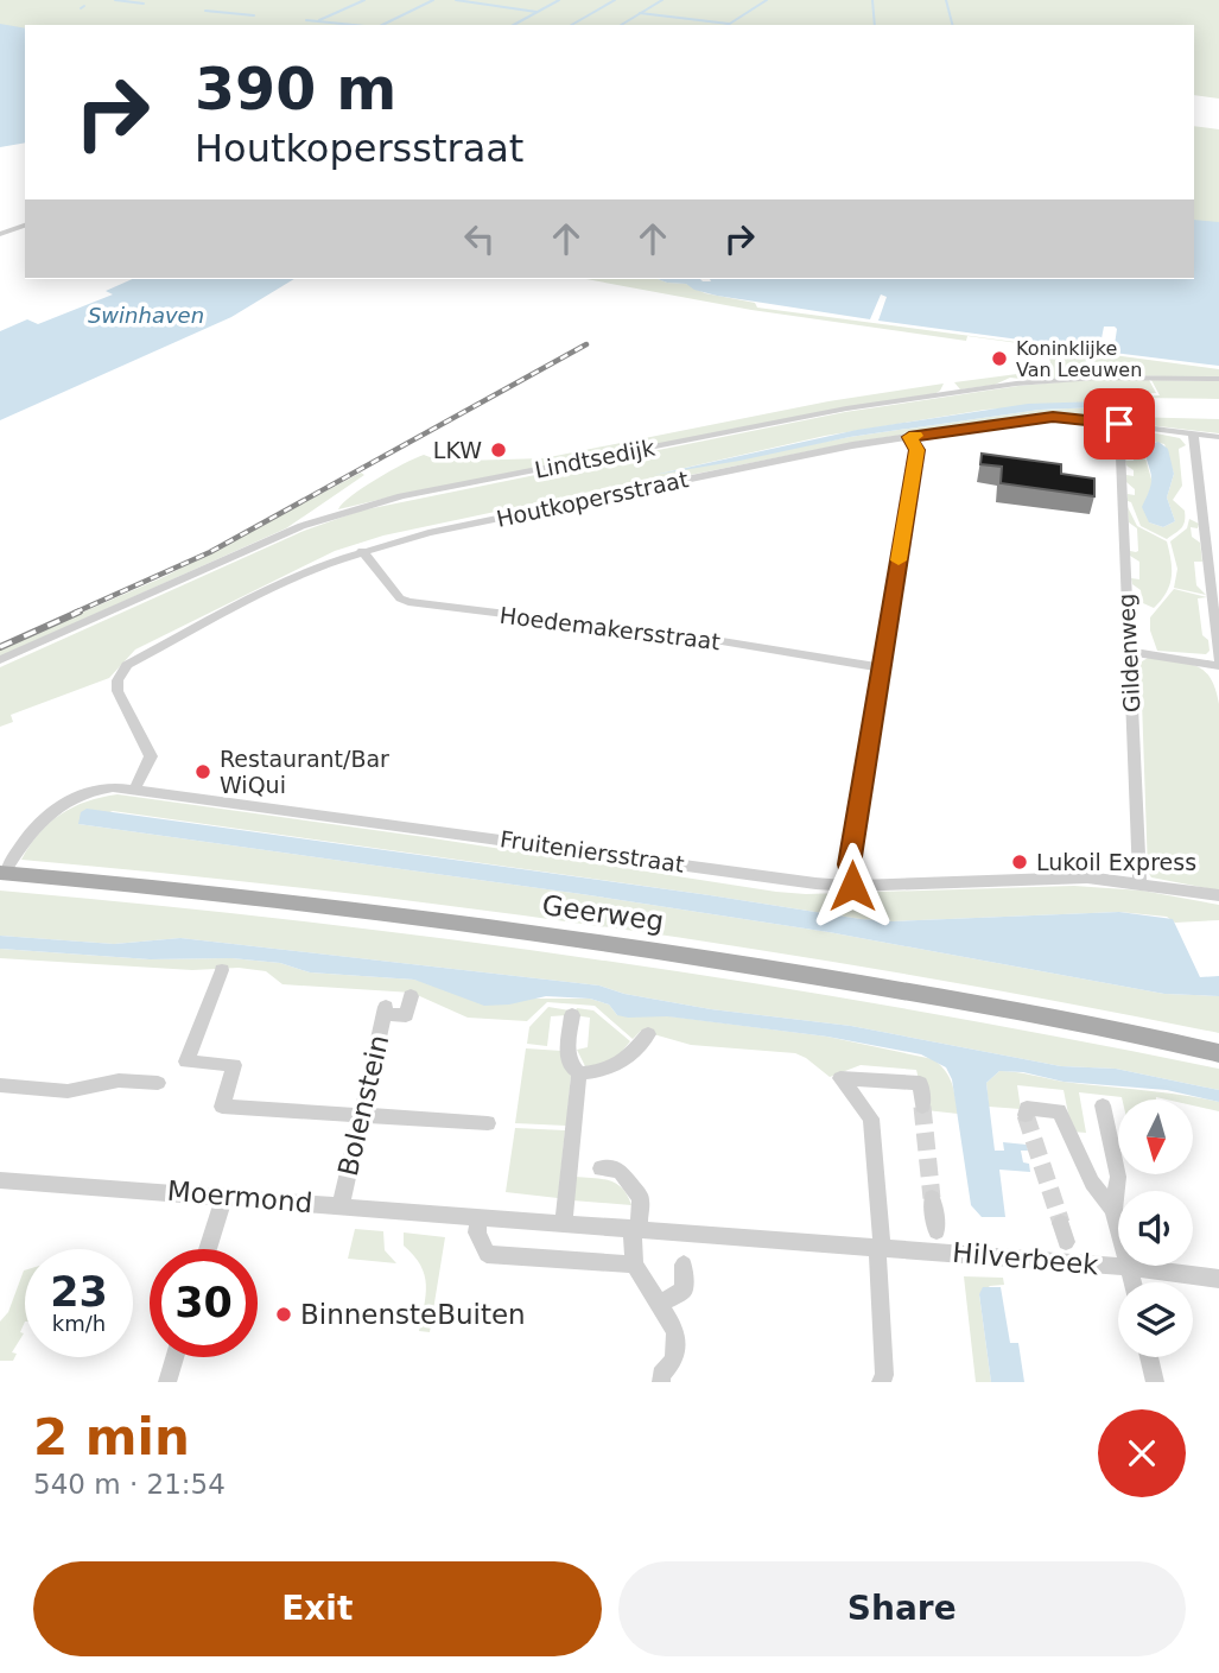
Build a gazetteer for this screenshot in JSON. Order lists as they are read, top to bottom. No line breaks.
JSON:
{"streets":{"main road":["Geerweg"],"street":["Lindtsedijk","Houtkopersstraat","Hoedemakersstraat","Gildenweg","Fruiteniersstraat","Bolenstein","Moermond","Hilverbeek"]},"crossings":[["Houtkopersstraat","Hoedemakersstraat"],["Houtkopersstraat","Gildenweg"],["Houtkopersstraat","Fruiteniersstraat"],["Gildenweg","Fruiteniersstraat"],["Fruiteniersstraat","Geerweg"],["Bolenstein","Moermond"],["Moermond","Hilverbeek"]],"water":["Swinhaven"],"places":["Koninklijke Van Leeuwen","LKW","Restaurant/Bar WiQui","Lukoil Express","BinnensteBuiten"],"north":"bottom","page":{"turn":["390 m","Houtkopersstraat"],"speed":"23 km/h","limit":"30","heading":["2 min","540 m · 21:54"],"buttons":["Exit","Share"]}}
